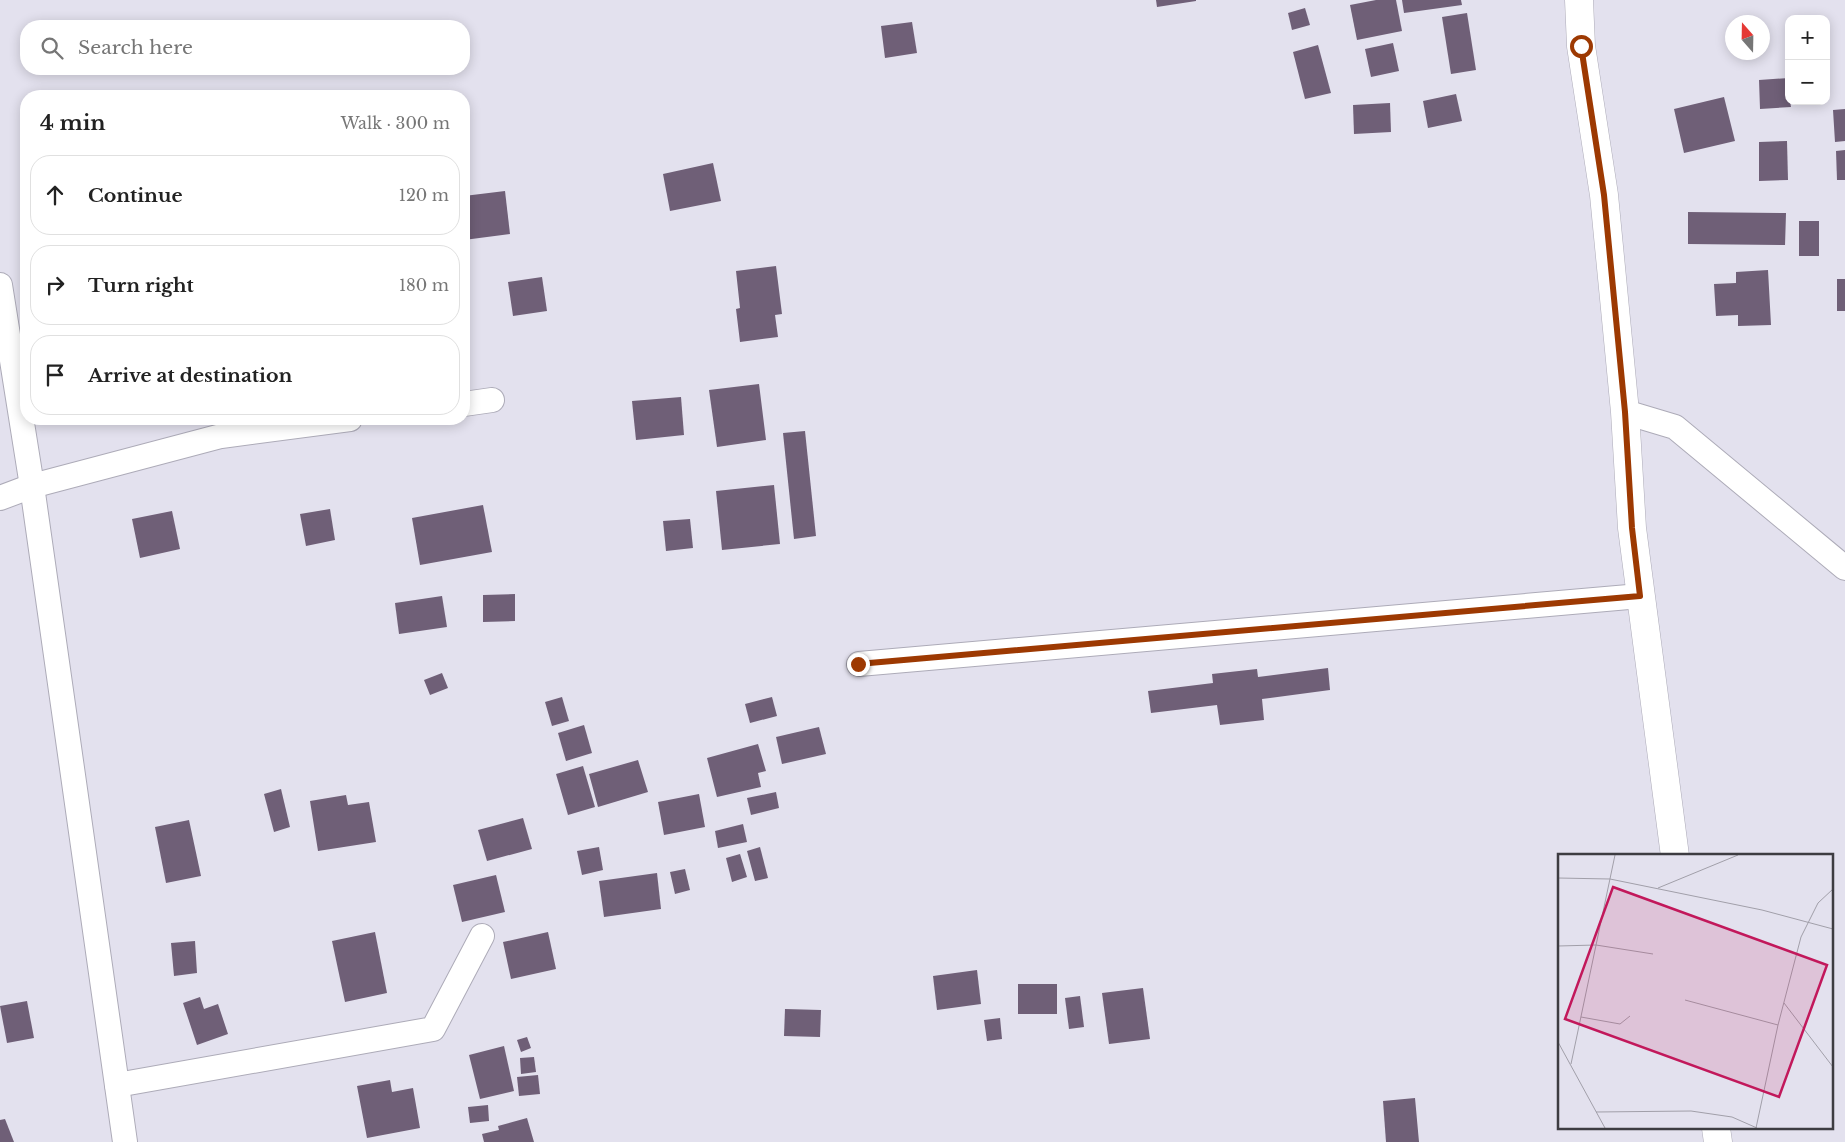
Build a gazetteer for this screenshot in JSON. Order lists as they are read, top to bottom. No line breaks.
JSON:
{"north":"top","page":{"map_buttons":["+","−"],"search":"Search here","heading":["4 min","Walk · 300 m"],"list":[["Continue","120 m"],["Turn right","180 m"],"Arrive at destination"]}}
